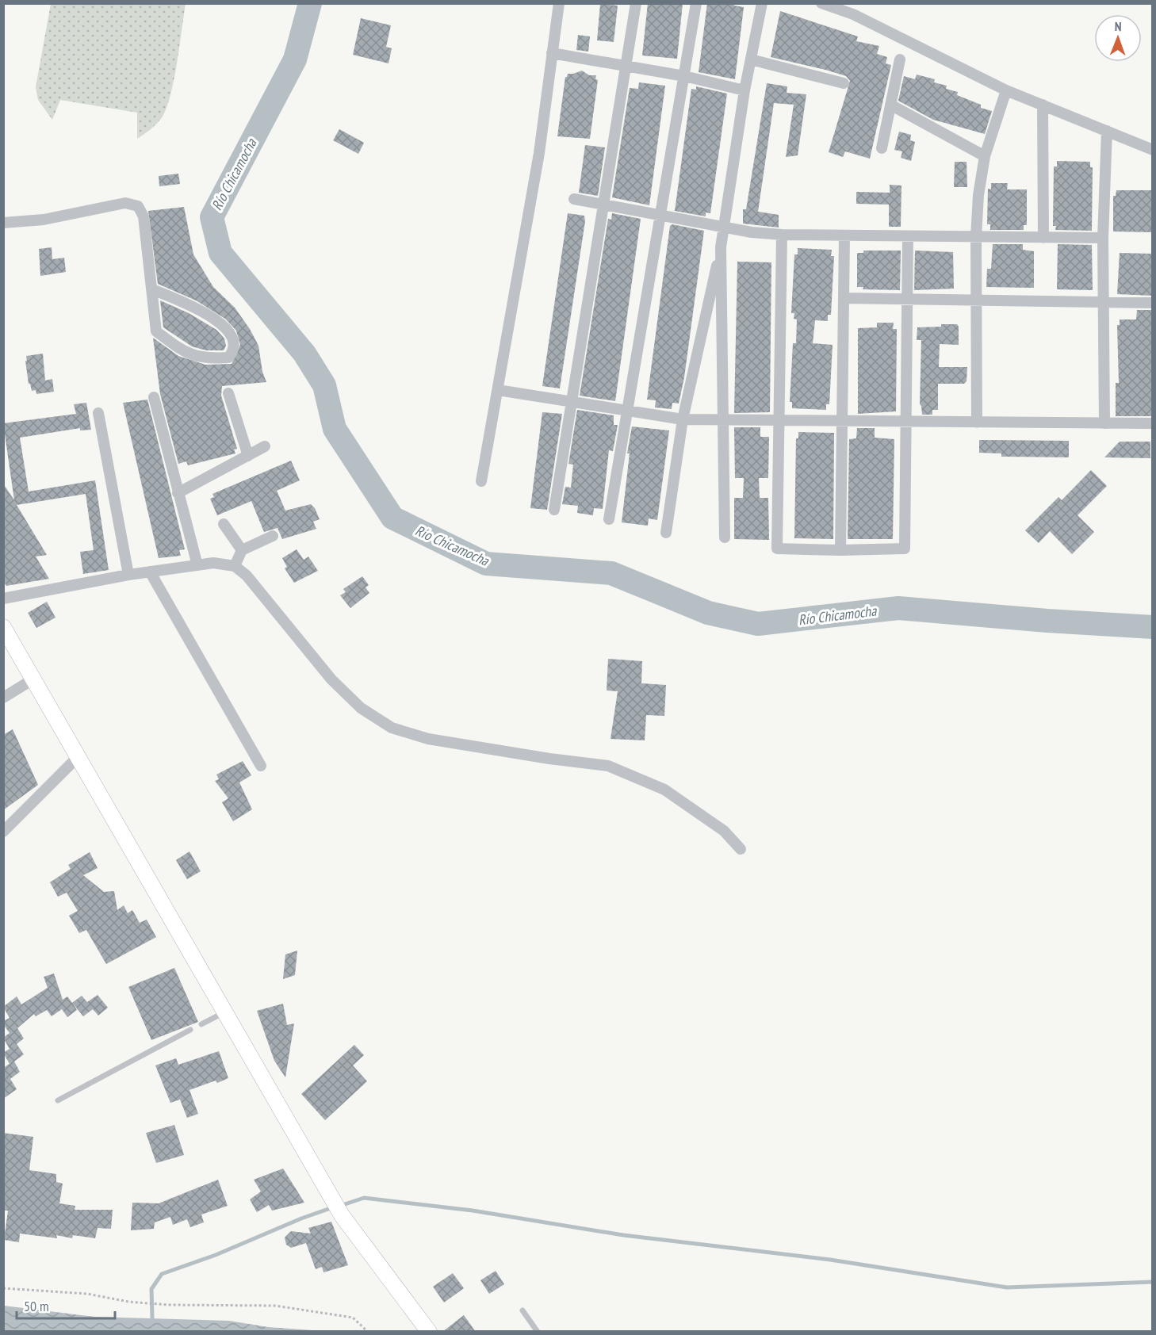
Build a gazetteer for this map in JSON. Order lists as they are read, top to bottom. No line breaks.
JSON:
{"water":["Río Chicamocha"],"scale_bar":"50 m","north":"top"}
